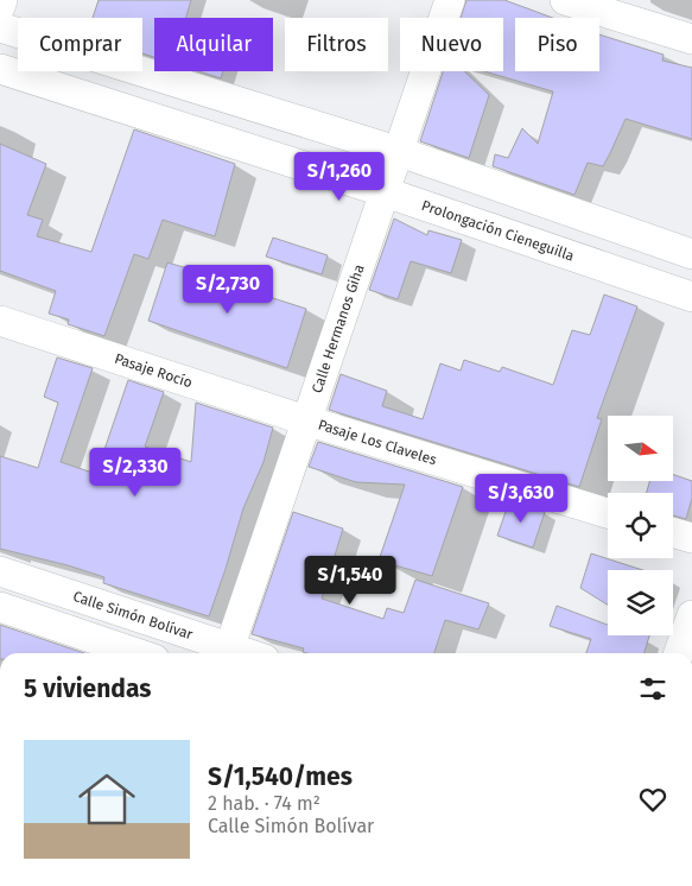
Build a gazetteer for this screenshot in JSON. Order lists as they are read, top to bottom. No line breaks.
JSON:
{"streets":{"street":["Prolongación Cieneguilla","Calle Hermanos Giha","Pasaje Rocío","Pasaje Los Claveles","Calle Simón Bolívar"]},"crossings":[["Prolongación Cieneguilla","Calle Hermanos Giha"],["Calle Hermanos Giha","Pasaje Rocío"],["Calle Hermanos Giha","Pasaje Los Claveles"],["Calle Hermanos Giha","Calle Simón Bolívar"],["Pasaje Rocío","Pasaje Los Claveles"]],"north":"right","page":{"chip":["Comprar","Alquilar","Filtros","Nuevo","Piso"],"price":["S/1,260","S/2,730","S/2,330","S/3,630","S/1,540"],"heading":"5 viviendas","list":[{"name":"S/1,540/mes","note":"2 hab. · 74 m² · Calle Simón Bolívar"}]}}
